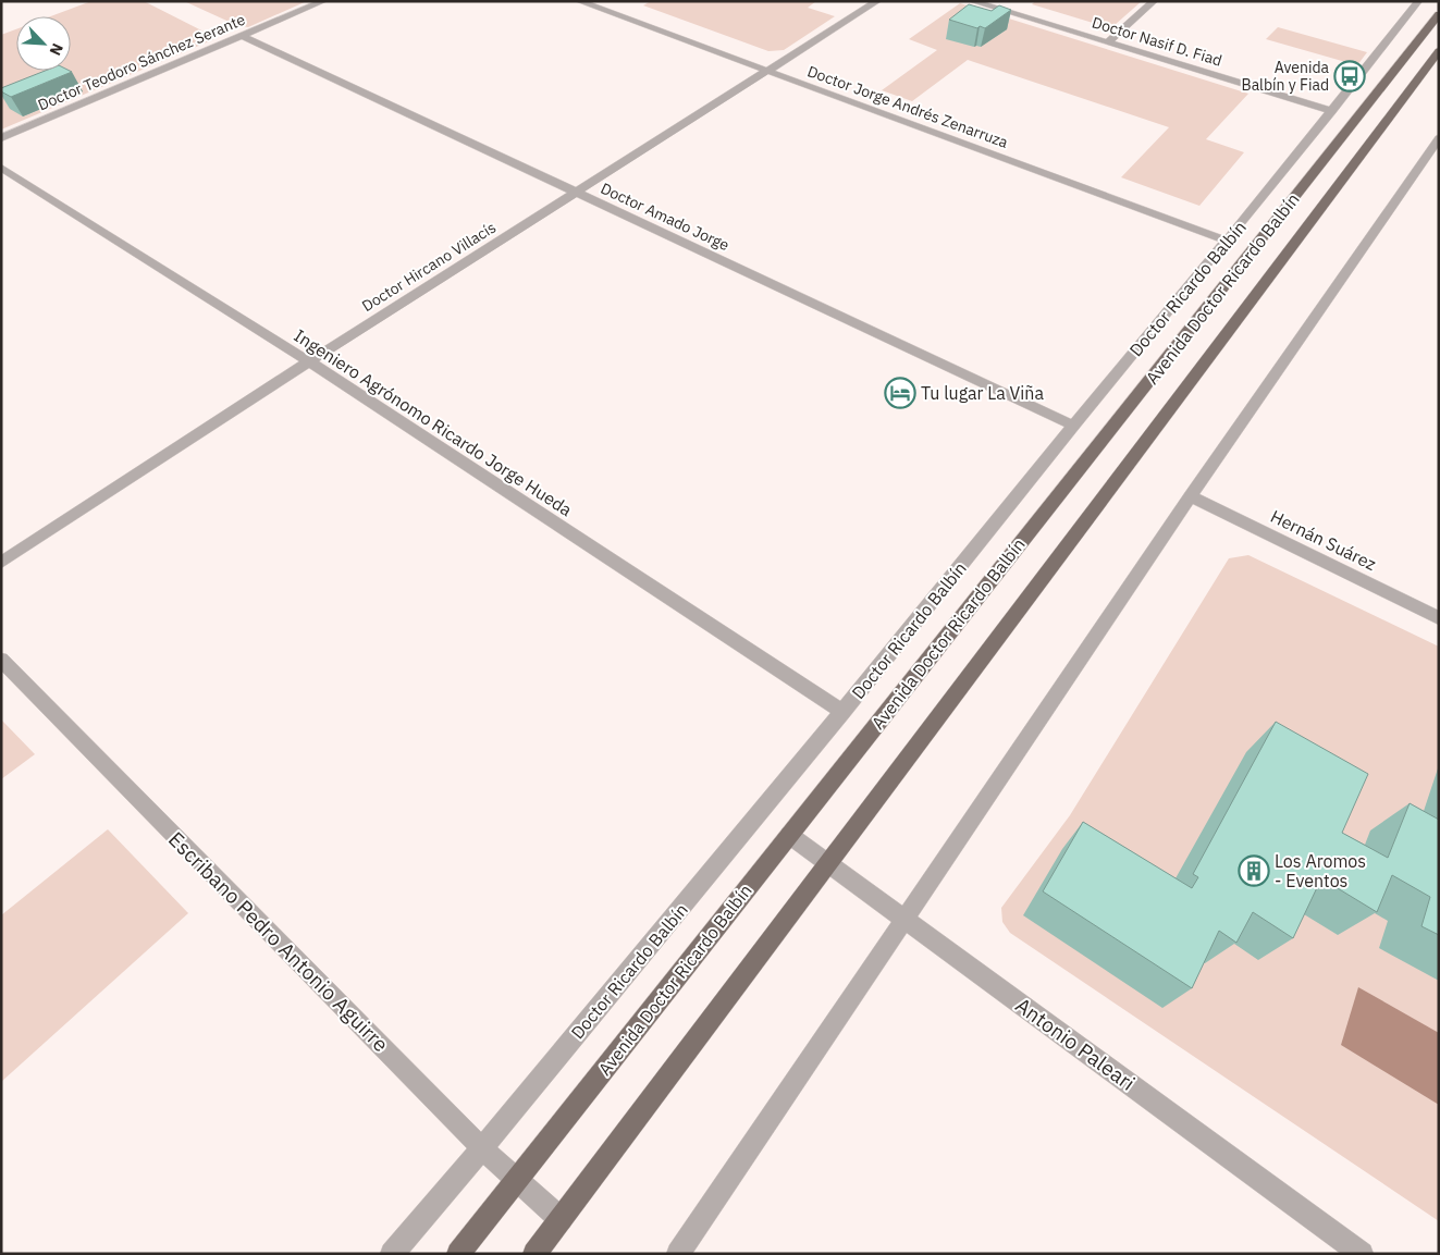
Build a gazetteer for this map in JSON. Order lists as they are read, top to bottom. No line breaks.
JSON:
{"streets":{"main road":["Avenida Doctor Ricardo Balbín"],"street":["Doctor Nasif D. Fiad","Doctor Teodoro Sánchez Serante","Doctor Jorge Andrés Zenarruza","Doctor Amado Jorge","Doctor Hircano Villacís","Doctor Ricardo Balbín","Ingeniero Agrónomo Ricardo Jorge Hueda","Hernán Suárez","Escribano Pedro Antonio Aguirre","Antonio Paleari"]},"crossings":[["Doctor Nasif D. Fiad","Doctor Ricardo Balbín"],["Doctor Teodoro Sánchez Serante","Doctor Amado Jorge"],["Doctor Jorge Andrés Zenarruza","Doctor Hircano Villacís"],["Doctor Jorge Andrés Zenarruza","Doctor Ricardo Balbín"],["Doctor Amado Jorge","Doctor Hircano Villacís"],["Doctor Amado Jorge","Doctor Ricardo Balbín"],["Doctor Hircano Villacís","Ingeniero Agrónomo Ricardo Jorge Hueda"],["Doctor Ricardo Balbín","Ingeniero Agrónomo Ricardo Jorge Hueda"],["Doctor Ricardo Balbín","Escribano Pedro Antonio Aguirre"],["Avenida Doctor Ricardo Balbín","Escribano Pedro Antonio Aguirre"],["Avenida Doctor Ricardo Balbín","Antonio Paleari"]],"places":{"bus stop":["Avenida Balbín y Fiad"],"hotel":["Tu lugar La Viña"],"building":["Los Aromos - Eventos"]},"north":"bottom right"}
